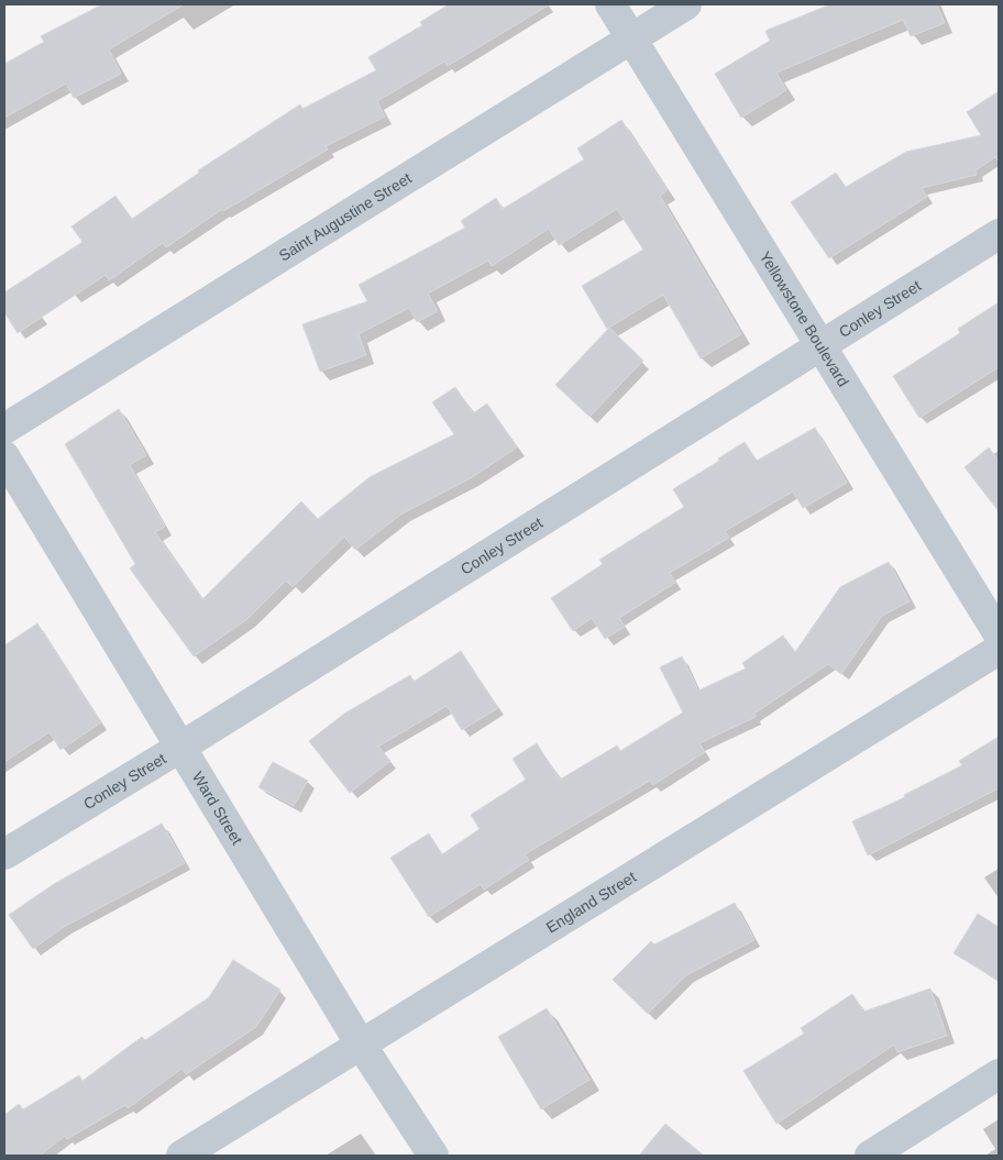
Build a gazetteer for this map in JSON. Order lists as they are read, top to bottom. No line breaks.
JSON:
{"streets":{"street":["Saint Augustine Street","Conley Street","Yellowstone Boulevard","Ward Street","England Street"]},"crossings":[["Saint Augustine Street","Yellowstone Boulevard"],["Conley Street","Yellowstone Boulevard"],["Conley Street","Ward Street"],["Ward Street","England Street"]]}
